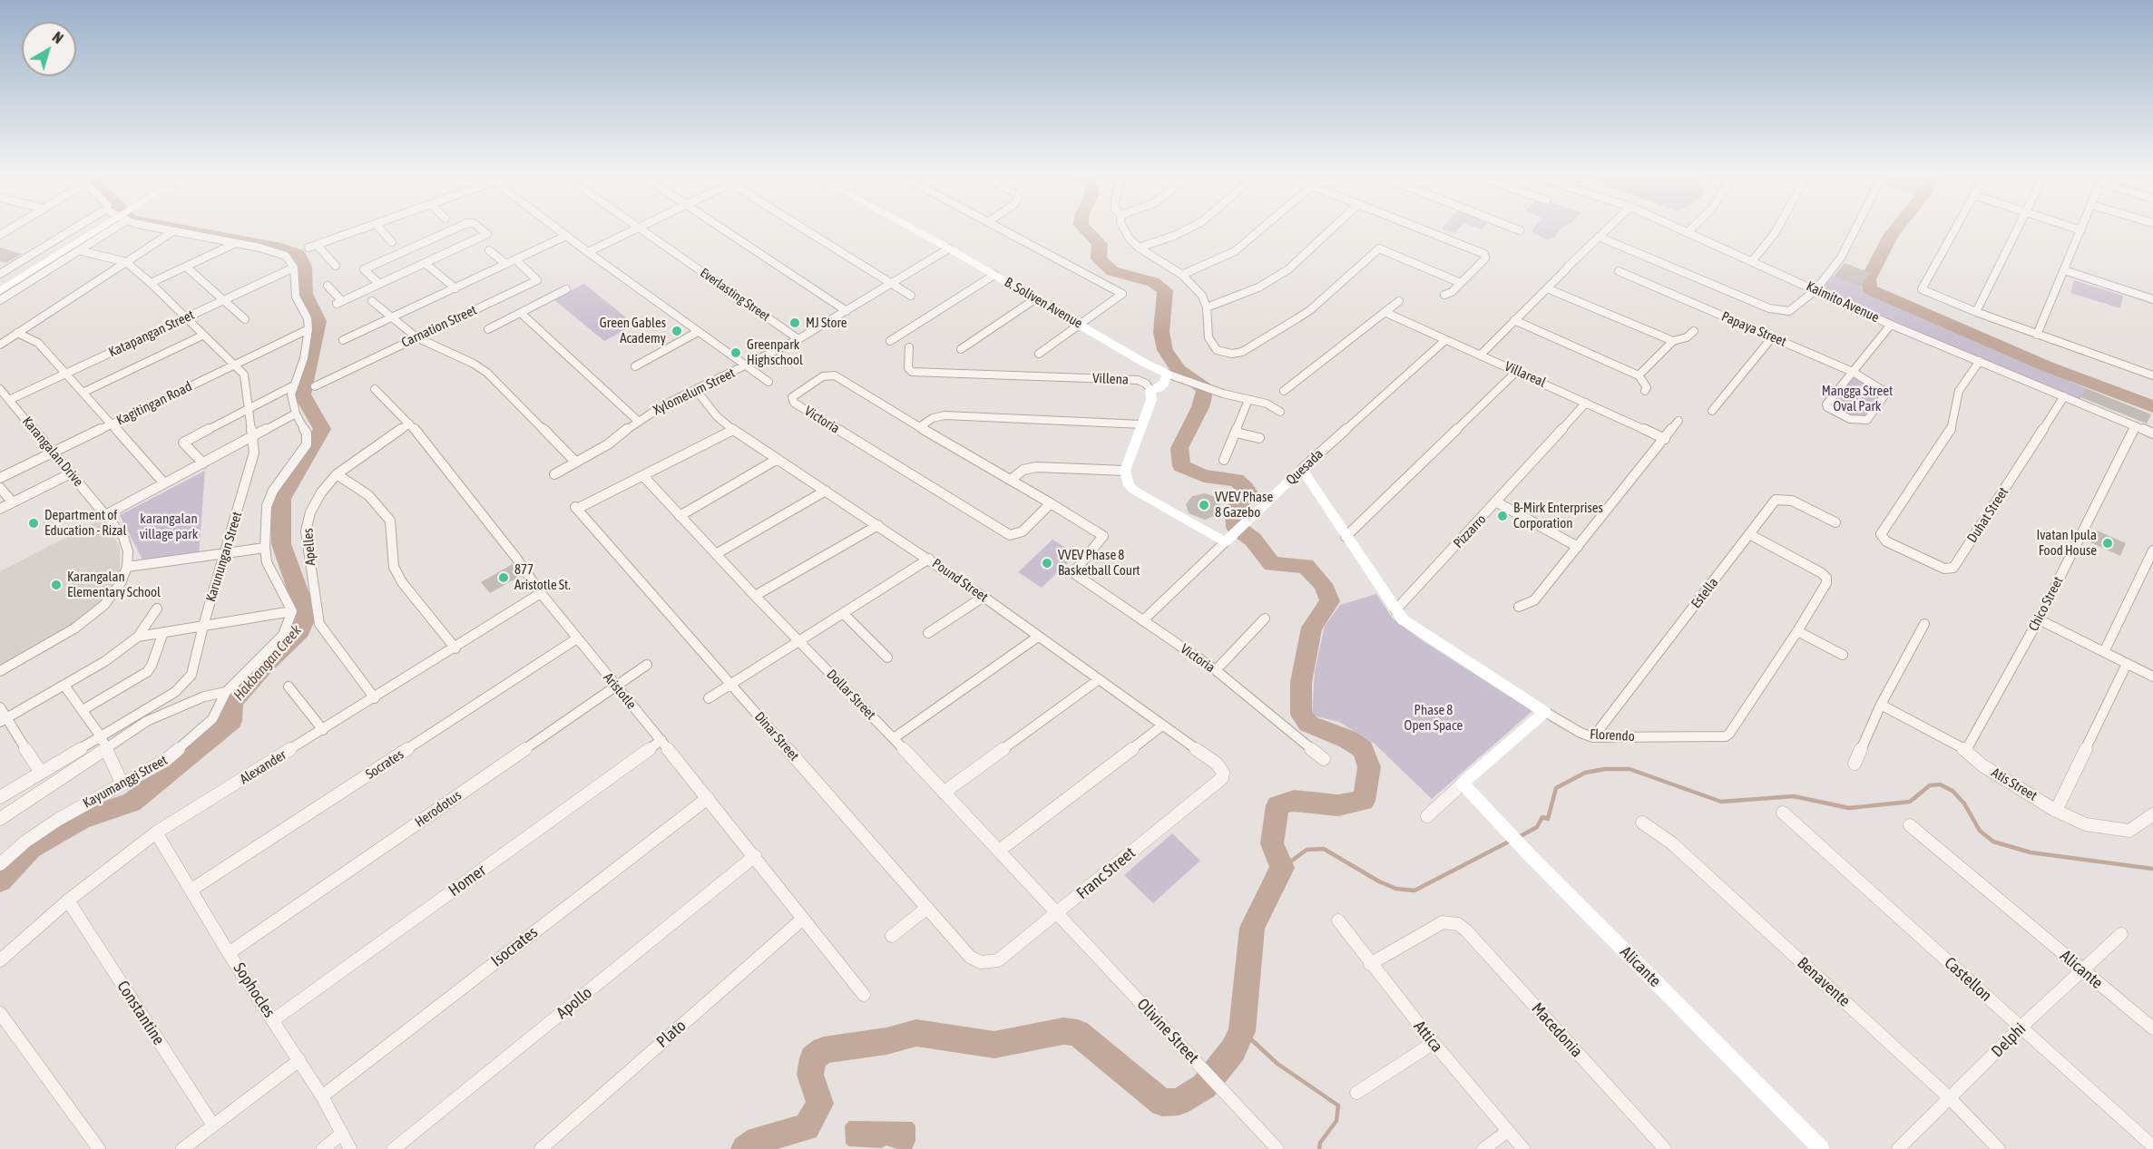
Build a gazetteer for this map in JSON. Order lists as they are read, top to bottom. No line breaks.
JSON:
{"streets":{"street":["Everlasting Street","Kaimito Avenue","B. Soliven Avenue","Carnation Street","Papaya Street","Katapangan Street","Villareal","Villena","Xylomelum Street","Kagitingan Road","Victoria","Karangalan Drive","Quesada","Duhat Street","Pizzarro","Apelles","Karunungan Street","Pound Street","Estella","Chico Street","Aristotle","Dollar Street","Florendo","Dinar Street","Socrates","Alexander","Kayumanggi Street","Atis Street","Herodotus","Franc Street","Homer","Isocrates","Alicante","Castellon","Benavente","Sophocles","Apollo","Constantine","Macedonia","Olivine Street","Plato","Attica","Delphi"]},"crossings":[["Everlasting Street","Xylomelum Street"],["Kaimito Avenue","Duhat Street"],["Kaimito Avenue","Chico Street"],["B. Soliven Avenue","Xylomelum Street"],["Katapangan Street","Karangalan Drive"],["Katapangan Street","Karunungan Street"],["Villareal","Quesada"],["Villareal","Pizzarro"],["Xylomelum Street","Pound Street"],["Kagitingan Road","Karangalan Drive"],["Kagitingan Road","Karunungan Street"],["Victoria","Quesada"],["Quesada","Florendo"],["Pizzarro","Florendo"],["Apelles","Aristotle"],["Apelles","Alexander"],["Pound Street","Franc Street"],["Estella","Florendo"],["Chico Street","Atis Street"],["Aristotle","Socrates"],["Aristotle","Alexander"],["Aristotle","Herodotus"],["Aristotle","Homer"],["Aristotle","Isocrates"],["Aristotle","Apollo"],["Aristotle","Plato"],["Dollar Street","Dinar Street"],["Dollar Street","Franc Street"],["Dollar Street","Olivine Street"],["Dinar Street","Franc Street"],["Socrates","Sophocles"],["Alexander","Sophocles"],["Alexander","Constantine"],["Herodotus","Sophocles"],["Franc Street","Olivine Street"],["Homer","Sophocles"],["Isocrates","Sophocles"],["Alicante","Delphi"],["Castellon","Delphi"],["Benavente","Delphi"],["Macedonia","Attica"]],"water":["Hakbangan Creek"],"parks":["Mangga Street Oval Park","karangalan village park","Phase 8 Open Space"],"places":["MJ Store","Green Gables Academy","Greenpark Highschool","VVEV Phase 8 Gazebo","B-Mirk Enterprises Corporation","Department of Education - Rizal","Ivatan Ipula Food House","VVEV Phase 8 Basketball Court","877 Aristotle St.","Karangalan Elementary School"],"north":"top right"}
